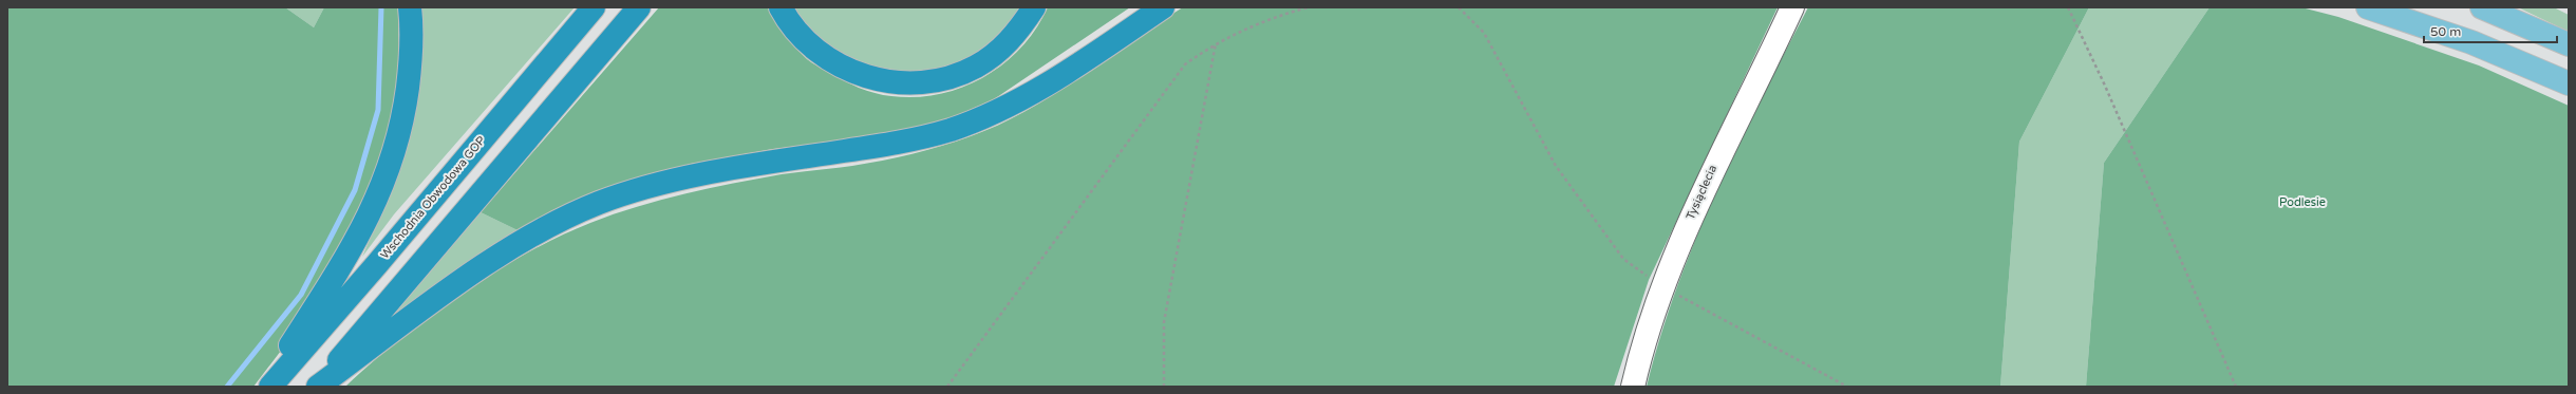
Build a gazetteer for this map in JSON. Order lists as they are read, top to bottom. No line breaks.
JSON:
{"streets":{"highway":["Wschodnia Obwodowa GOP"],"street":["Tysiąclecia"]},"parks":["Podlesie"],"scale_bar":"50 m"}
